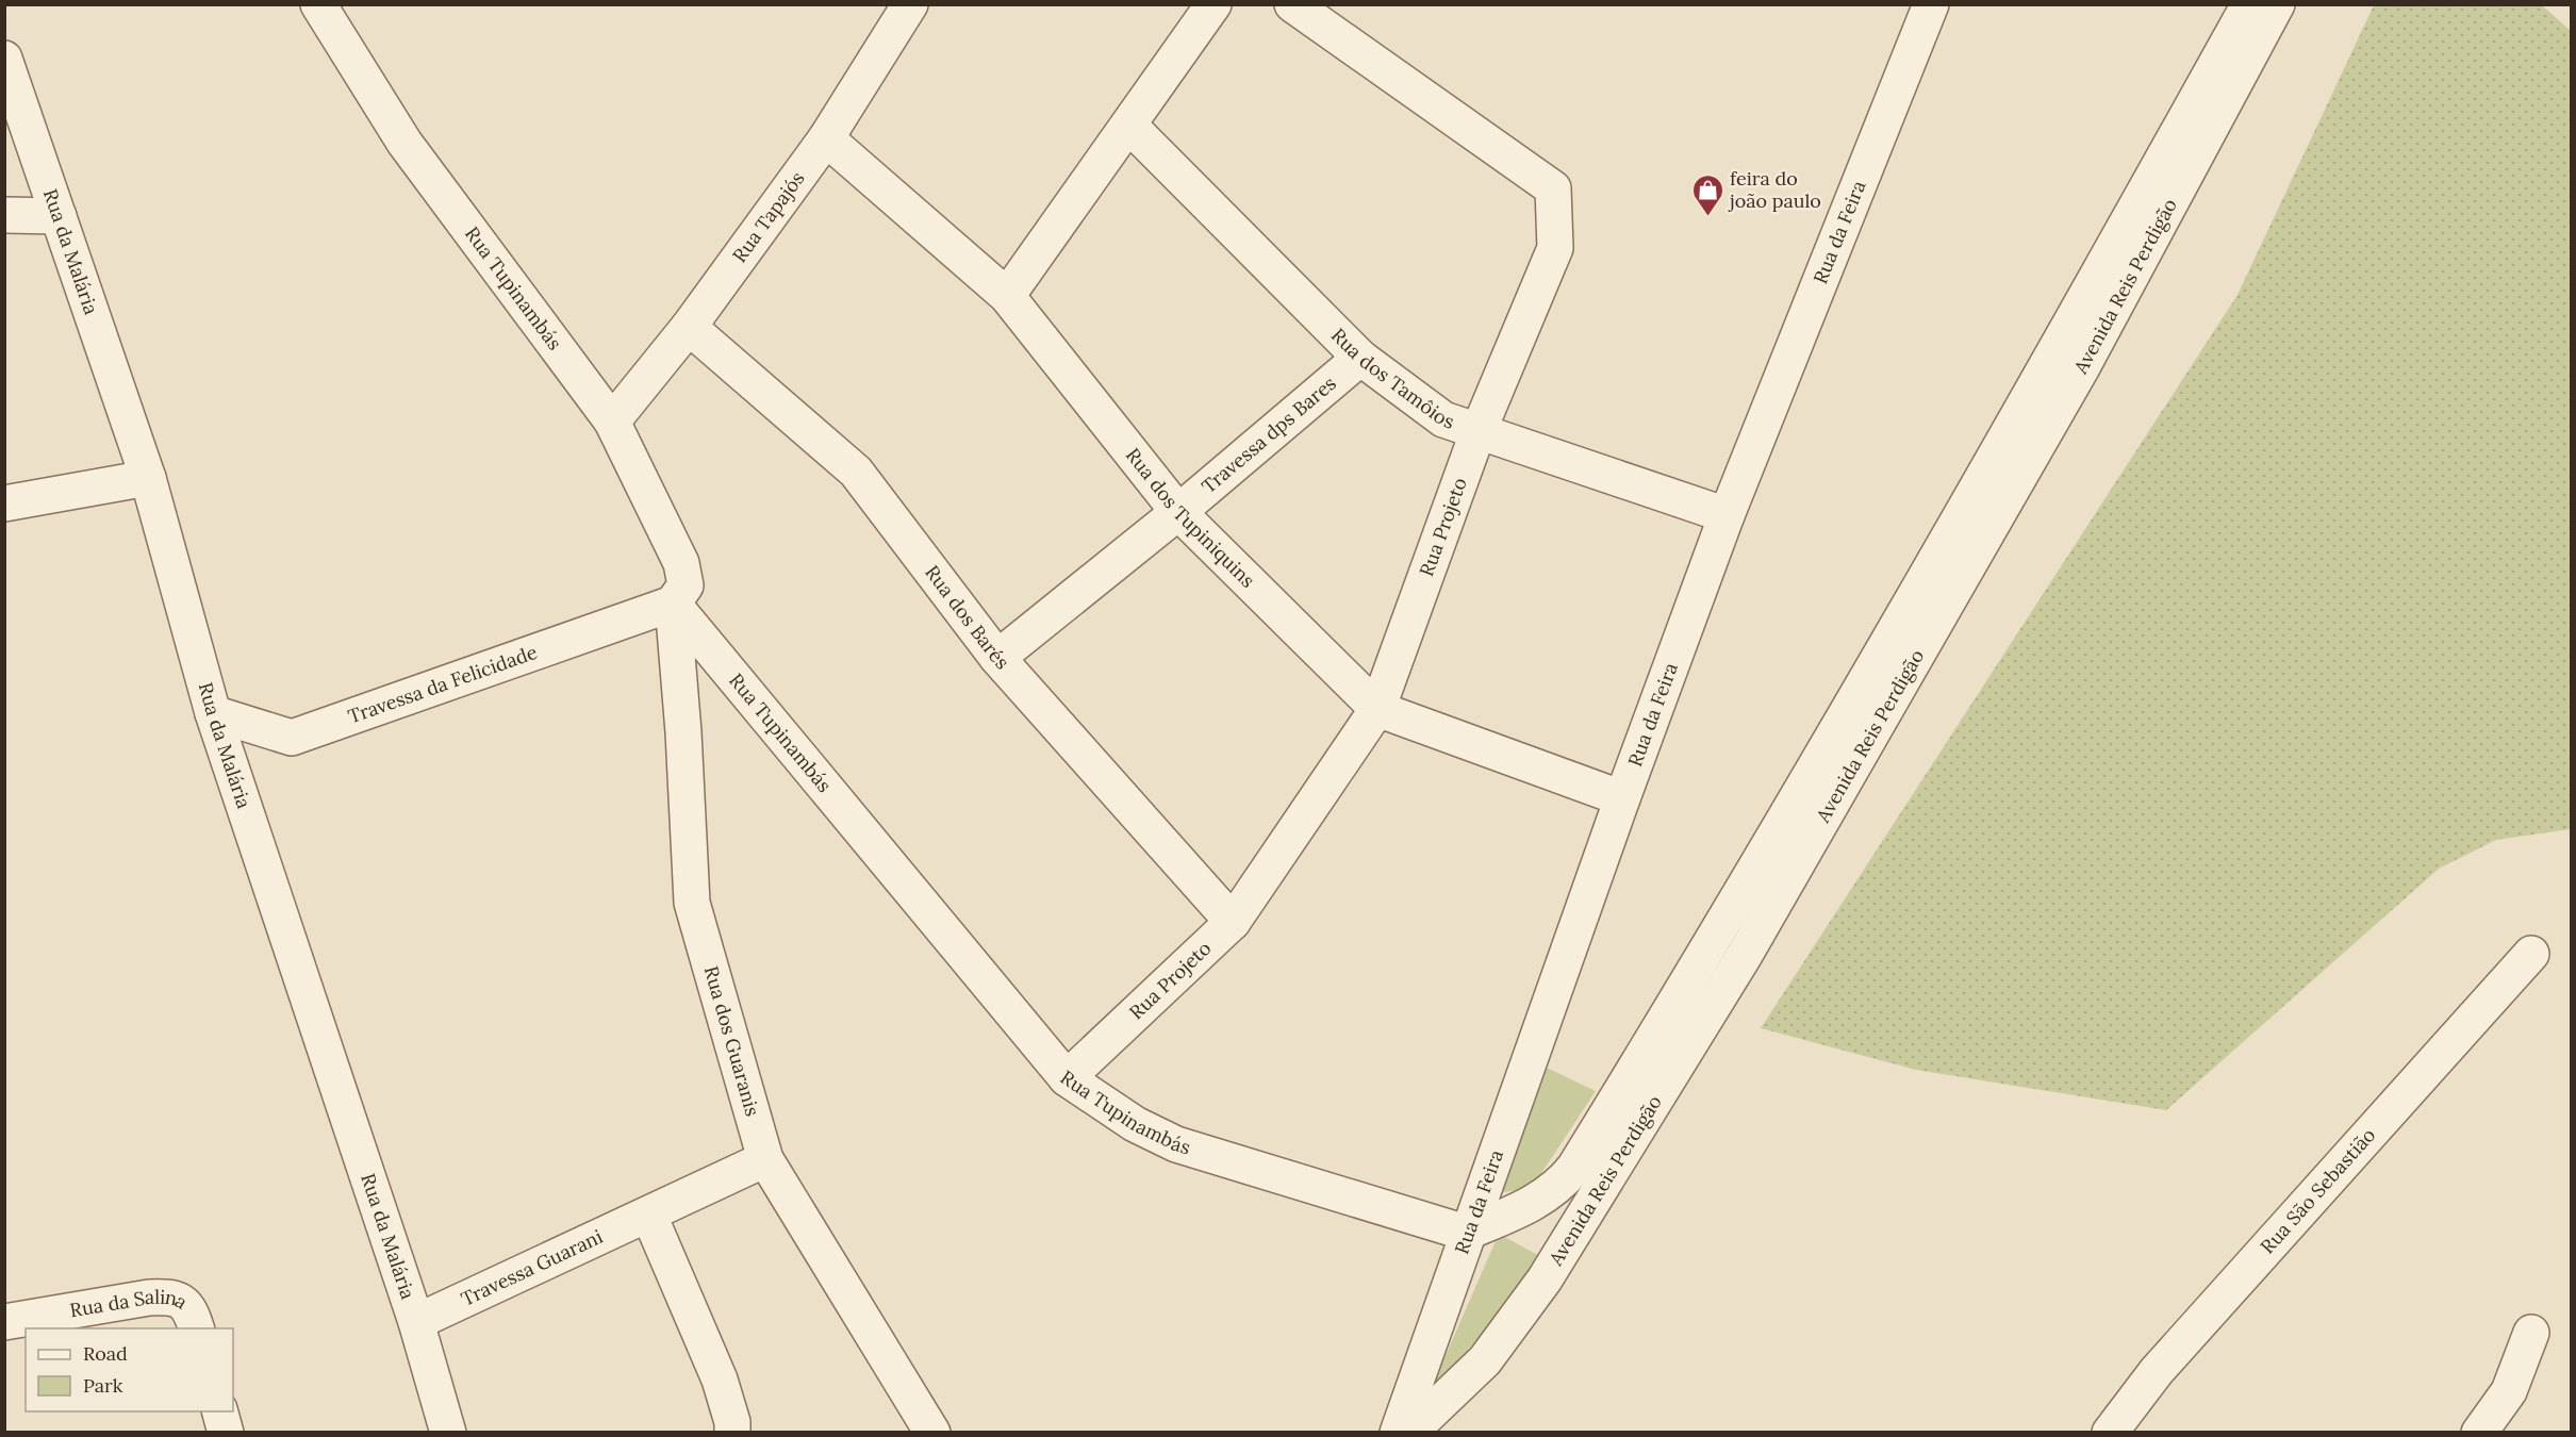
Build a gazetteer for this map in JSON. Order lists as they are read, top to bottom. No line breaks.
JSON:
{"streets":{"street":["Rua Tapajós","Rua da Feira","Rua da Malária","Avenida Reis Perdigão","Rua Tupinambás","Rua dos Tamôios","Travessa dps Bares","Rua dos Tupiniquins","Rua Projeto","Rua dos Barés","Travessa da Felicidade","Rua dos Guaranis","Rua São Sebastião","Travessa Guarani","Rua da Salina"]},"crossings":[["Rua Tapajós","Rua Tupinambás"],["Rua Tapajós","Rua dos Tupiniquins"],["Rua Tapajós","Rua dos Barés"],["Rua da Feira","Avenida Reis Perdigão"],["Rua da Feira","Rua Tupinambás"],["Rua da Feira","Rua dos Tamôios"],["Rua da Feira","Rua dos Tupiniquins"],["Rua da Malária","Travessa da Felicidade"],["Rua da Malária","Travessa Guarani"],["Avenida Reis Perdigão","Rua Tupinambás"],["Rua Tupinambás","Rua Projeto"],["Rua Tupinambás","Travessa da Felicidade"],["Rua Tupinambás","Rua dos Guaranis"],["Rua dos Tamôios","Travessa dps Bares"],["Rua dos Tamôios","Rua Projeto"],["Travessa dps Bares","Rua dos Tupiniquins"],["Travessa dps Bares","Rua dos Barés"],["Rua dos Tupiniquins","Rua Projeto"],["Rua Projeto","Rua dos Barés"],["Travessa da Felicidade","Rua dos Guaranis"],["Rua dos Guaranis","Travessa Guarani"]],"places":{"shop":["feira do joão paulo"]},"legend":["Road","Park"]}
